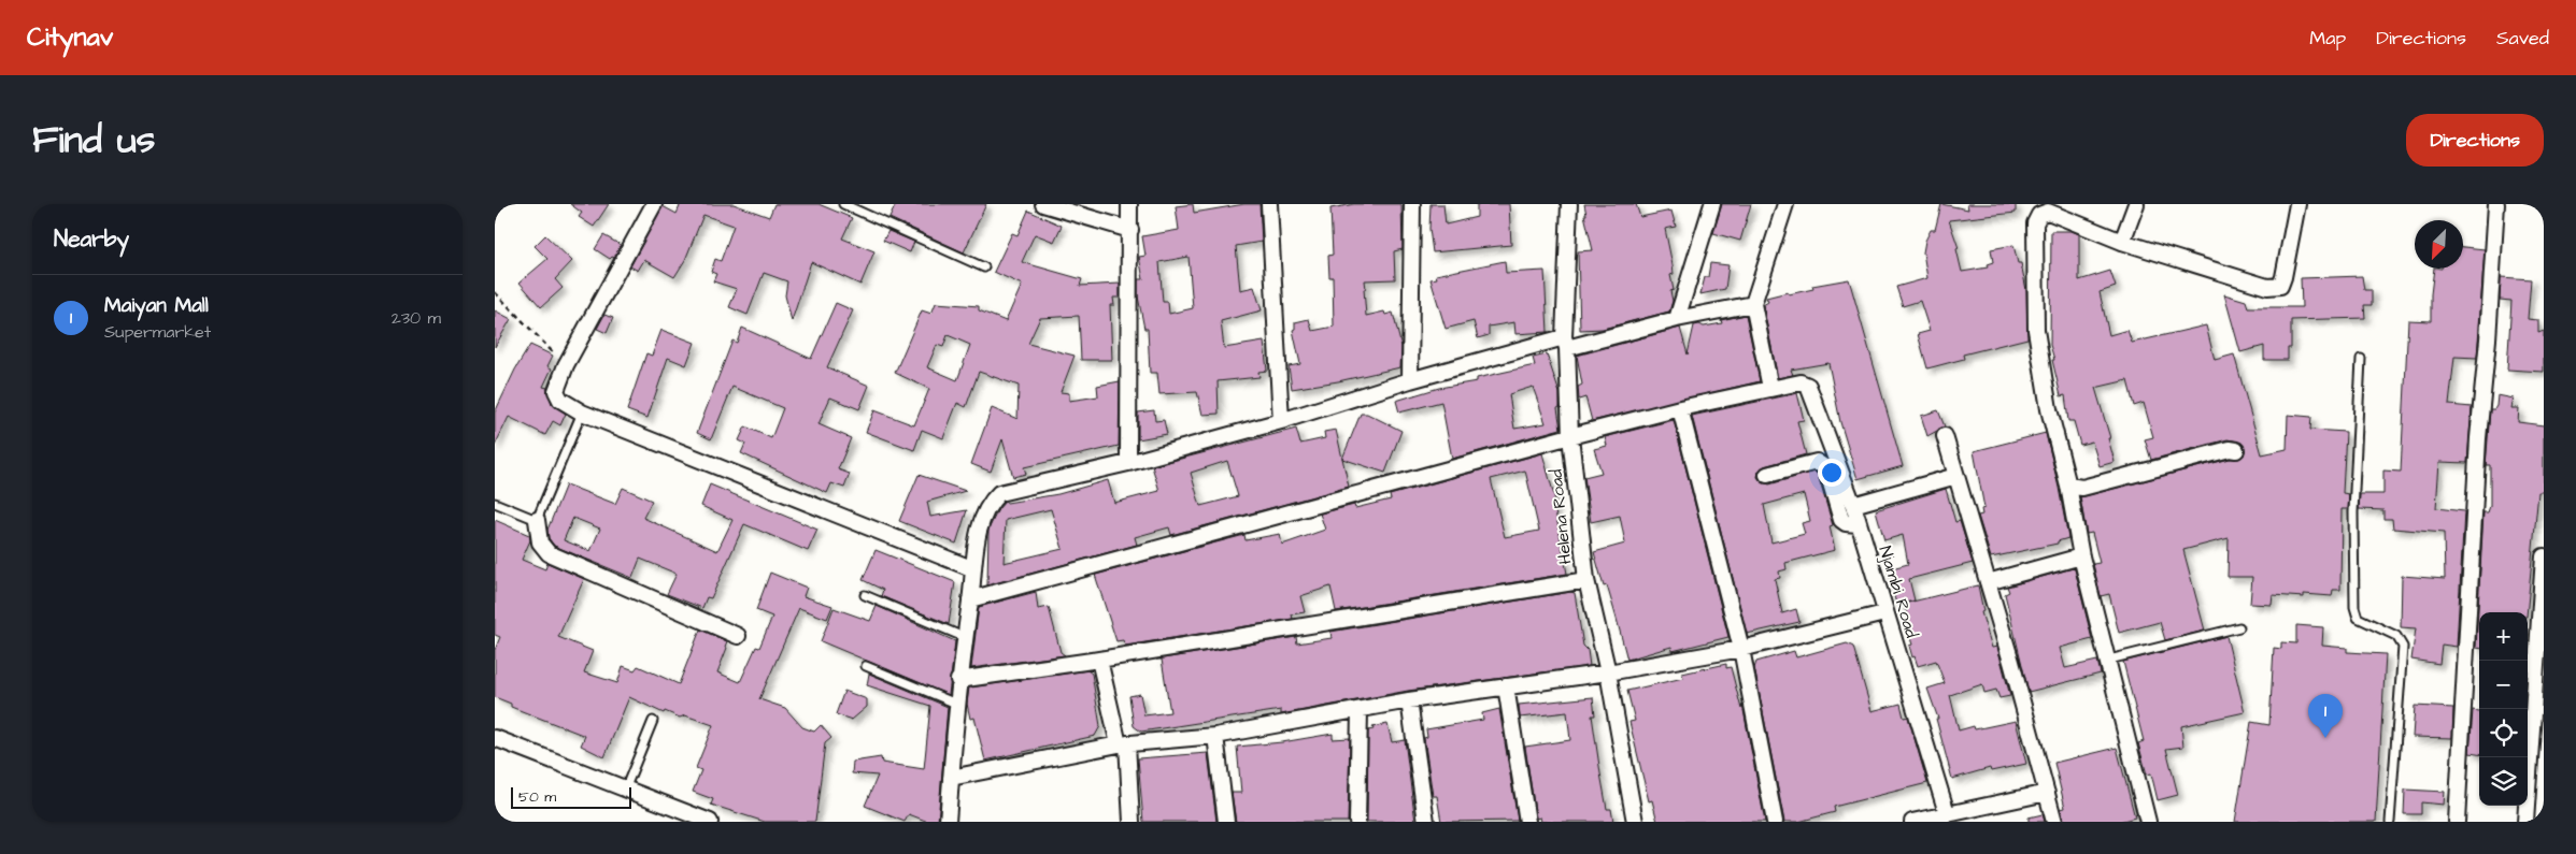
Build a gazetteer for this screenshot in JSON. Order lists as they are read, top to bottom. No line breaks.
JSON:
{"streets":{"street":["Helena Road","Njambi Road"]},"scale_bar":"50 m","north":"bottom left","page":{"header":"Citynav","nav":["Map","Directions","Saved"],"title":"Find us","buttons":"Directions","heading":"Nearby","list":[{"mark":"1","name":"Maiyan Mall","note":"Supermarket","value":"230 m"}],"map_buttons":["+","−"],"pins":"1","scale":"50 m"}}
